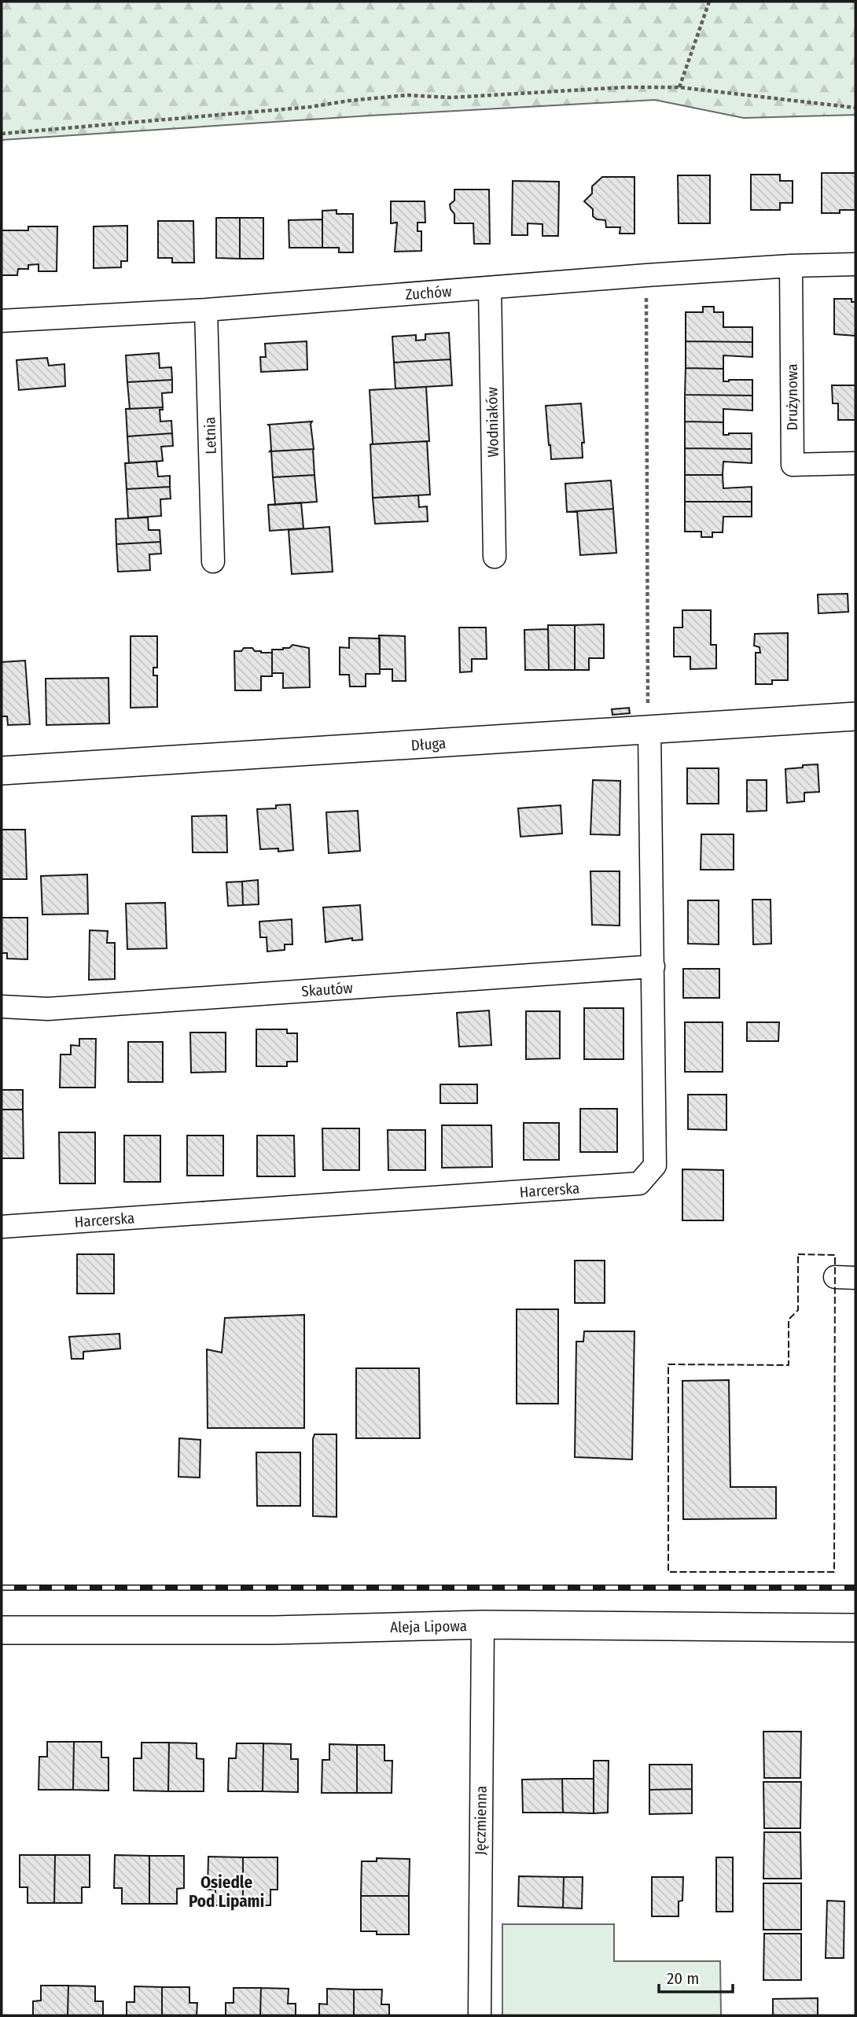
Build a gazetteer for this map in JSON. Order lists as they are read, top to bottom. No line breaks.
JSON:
{"streets":{"street":["Zuchów","Drużynowa","Wodniaków","Letnia","Długa","Skautów","Harcerska","Aleja Lipowa","Jęczmienna"]},"crossings":[["Zuchów","Drużynowa"],["Zuchów","Wodniaków"],["Zuchów","Letnia"],["Długa","Harcerska"],["Skautów","Harcerska"],["Aleja Lipowa","Jęczmienna"]],"districts":["Osiedle Pod Lipami"],"scale_bar":"20 m"}
